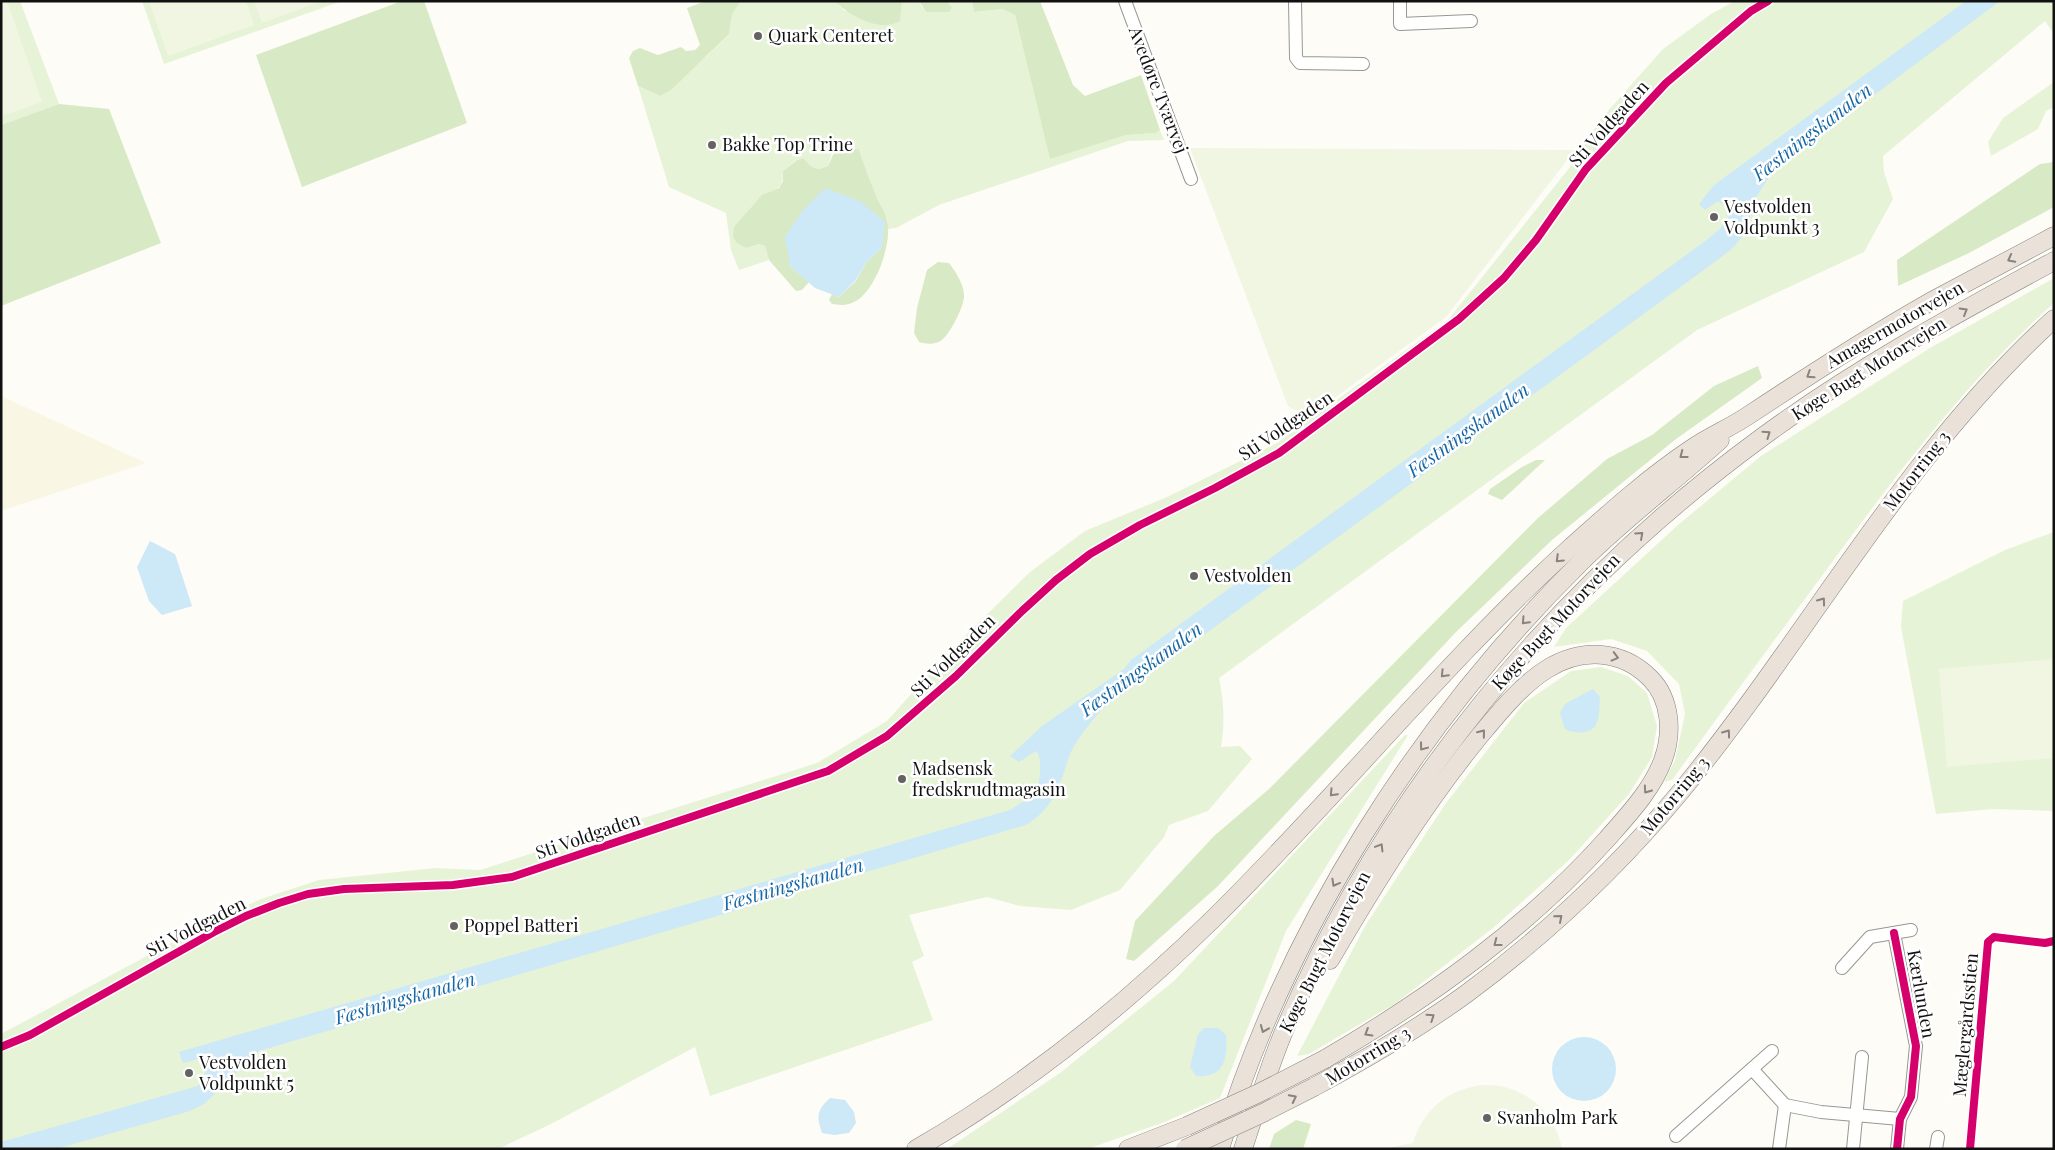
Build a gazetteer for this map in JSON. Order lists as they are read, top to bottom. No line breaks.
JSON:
{"streets":{"highway":["Amagermotorvejen","Køge Bugt Motorvejen","Motorring 3"],"street":["Avedøre Tværvej","Kærlunden"],"cycle path":["Sti Voldgaden","Mæglergårdsstien"]},"crossings":[["Amagermotorvejen","Køge Bugt Motorvejen"]],"one_way":["Amagermotorvejen","Motorring 3"],"water":["Fæstningskanalen"],"places":["Quark Centeret","Bakke Top Trine","Vestvolden Voldpunkt 3","Vestvolden","Madsensk fredskrudtmagasin","Poppel Batteri","Vestvolden Voldpunkt 5","Svanholm Park"]}
